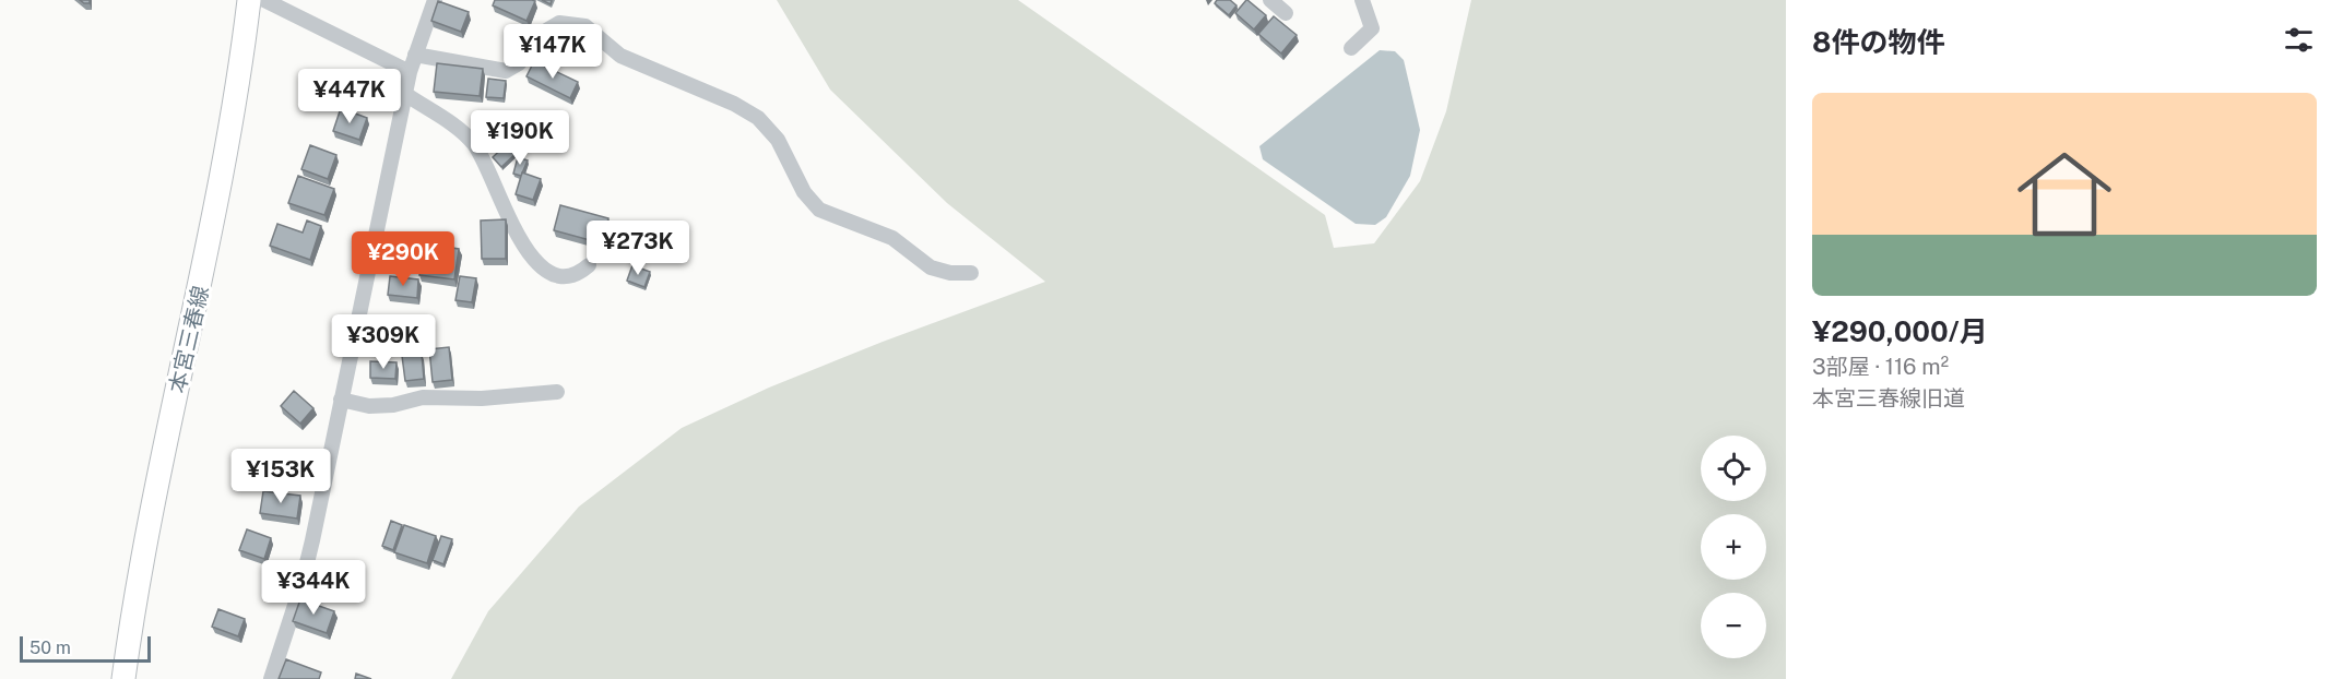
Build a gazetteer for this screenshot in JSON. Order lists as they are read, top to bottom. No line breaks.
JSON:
{"streets":{"main road":["本宮三春線"]},"scale_bar":"50 m","page":{"heading":"8件の物件","price":["¥147K","¥447K","¥190K","¥273K","¥290K","¥309K","¥153K","¥344K"],"list":[{"name":"¥290,000/月","note":"3部屋 · 116 m² · 本宮三春線旧道"}],"map_buttons":["+","−"],"scale":"50 m"}}
